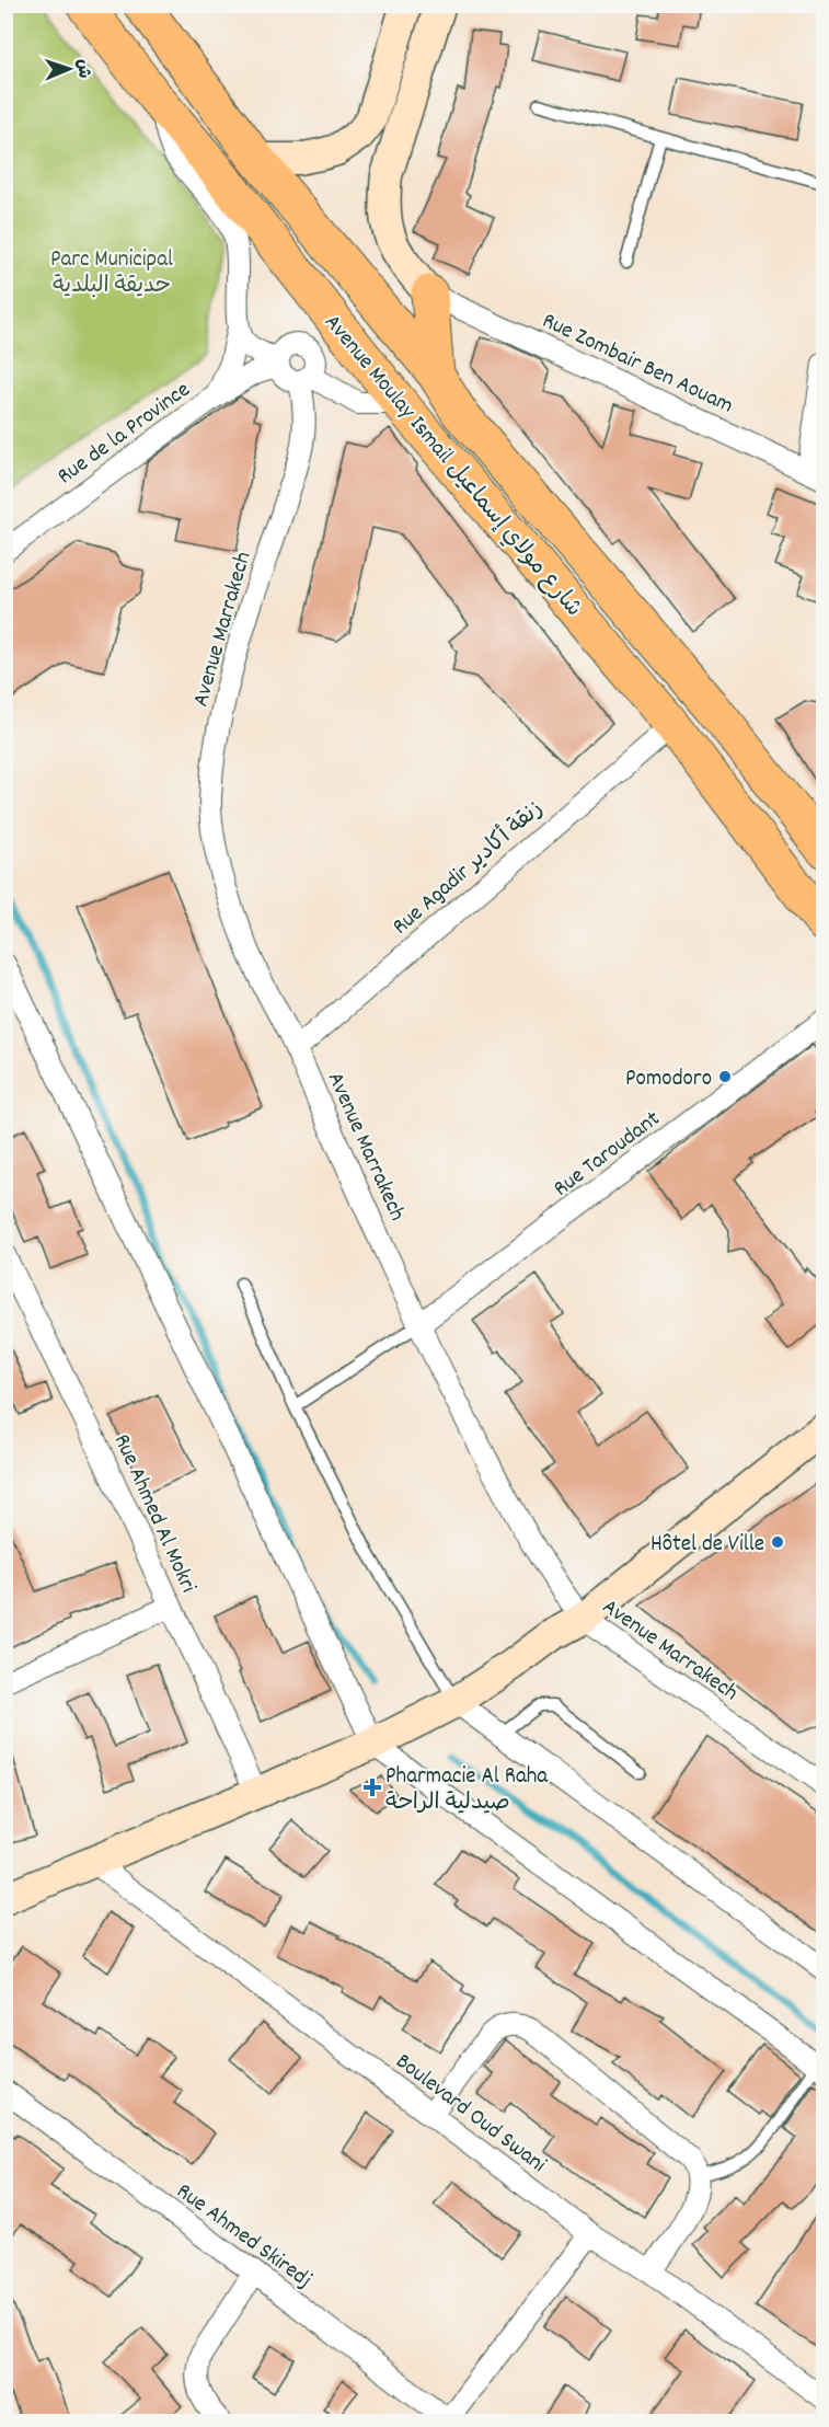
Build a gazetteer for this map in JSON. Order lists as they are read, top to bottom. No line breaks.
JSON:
{"streets":{"highway":["Avenue Moulay Ismail شارع مولاي إسماعيل"],"street":["Rue Zombair Ben Aouam","Rue de la Province","Avenue Marrakech","Rue Agadir زنقة أكادير","Rue Taroudant","Rue Ahmed Al Mokri","Boulevard Oud Swani","Rue Ahmed Skiredj"]},"crossings":[["Rue de la Province","Avenue Marrakech"],["Avenue Moulay Ismail شارع مولاي إسماعيل","Rue Agadir زنقة أكادير"],["Avenue Marrakech","Rue Agadir زنقة أكادير"],["Avenue Marrakech","Rue Taroudant"]],"parks":["Parc Municipal حديقة البلدية"],"places":{"other":["Pomodoro","Hôtel de Ville"],"health":["Pharmacie Al Raha صيدلية الراحة"]},"north":"right"}
